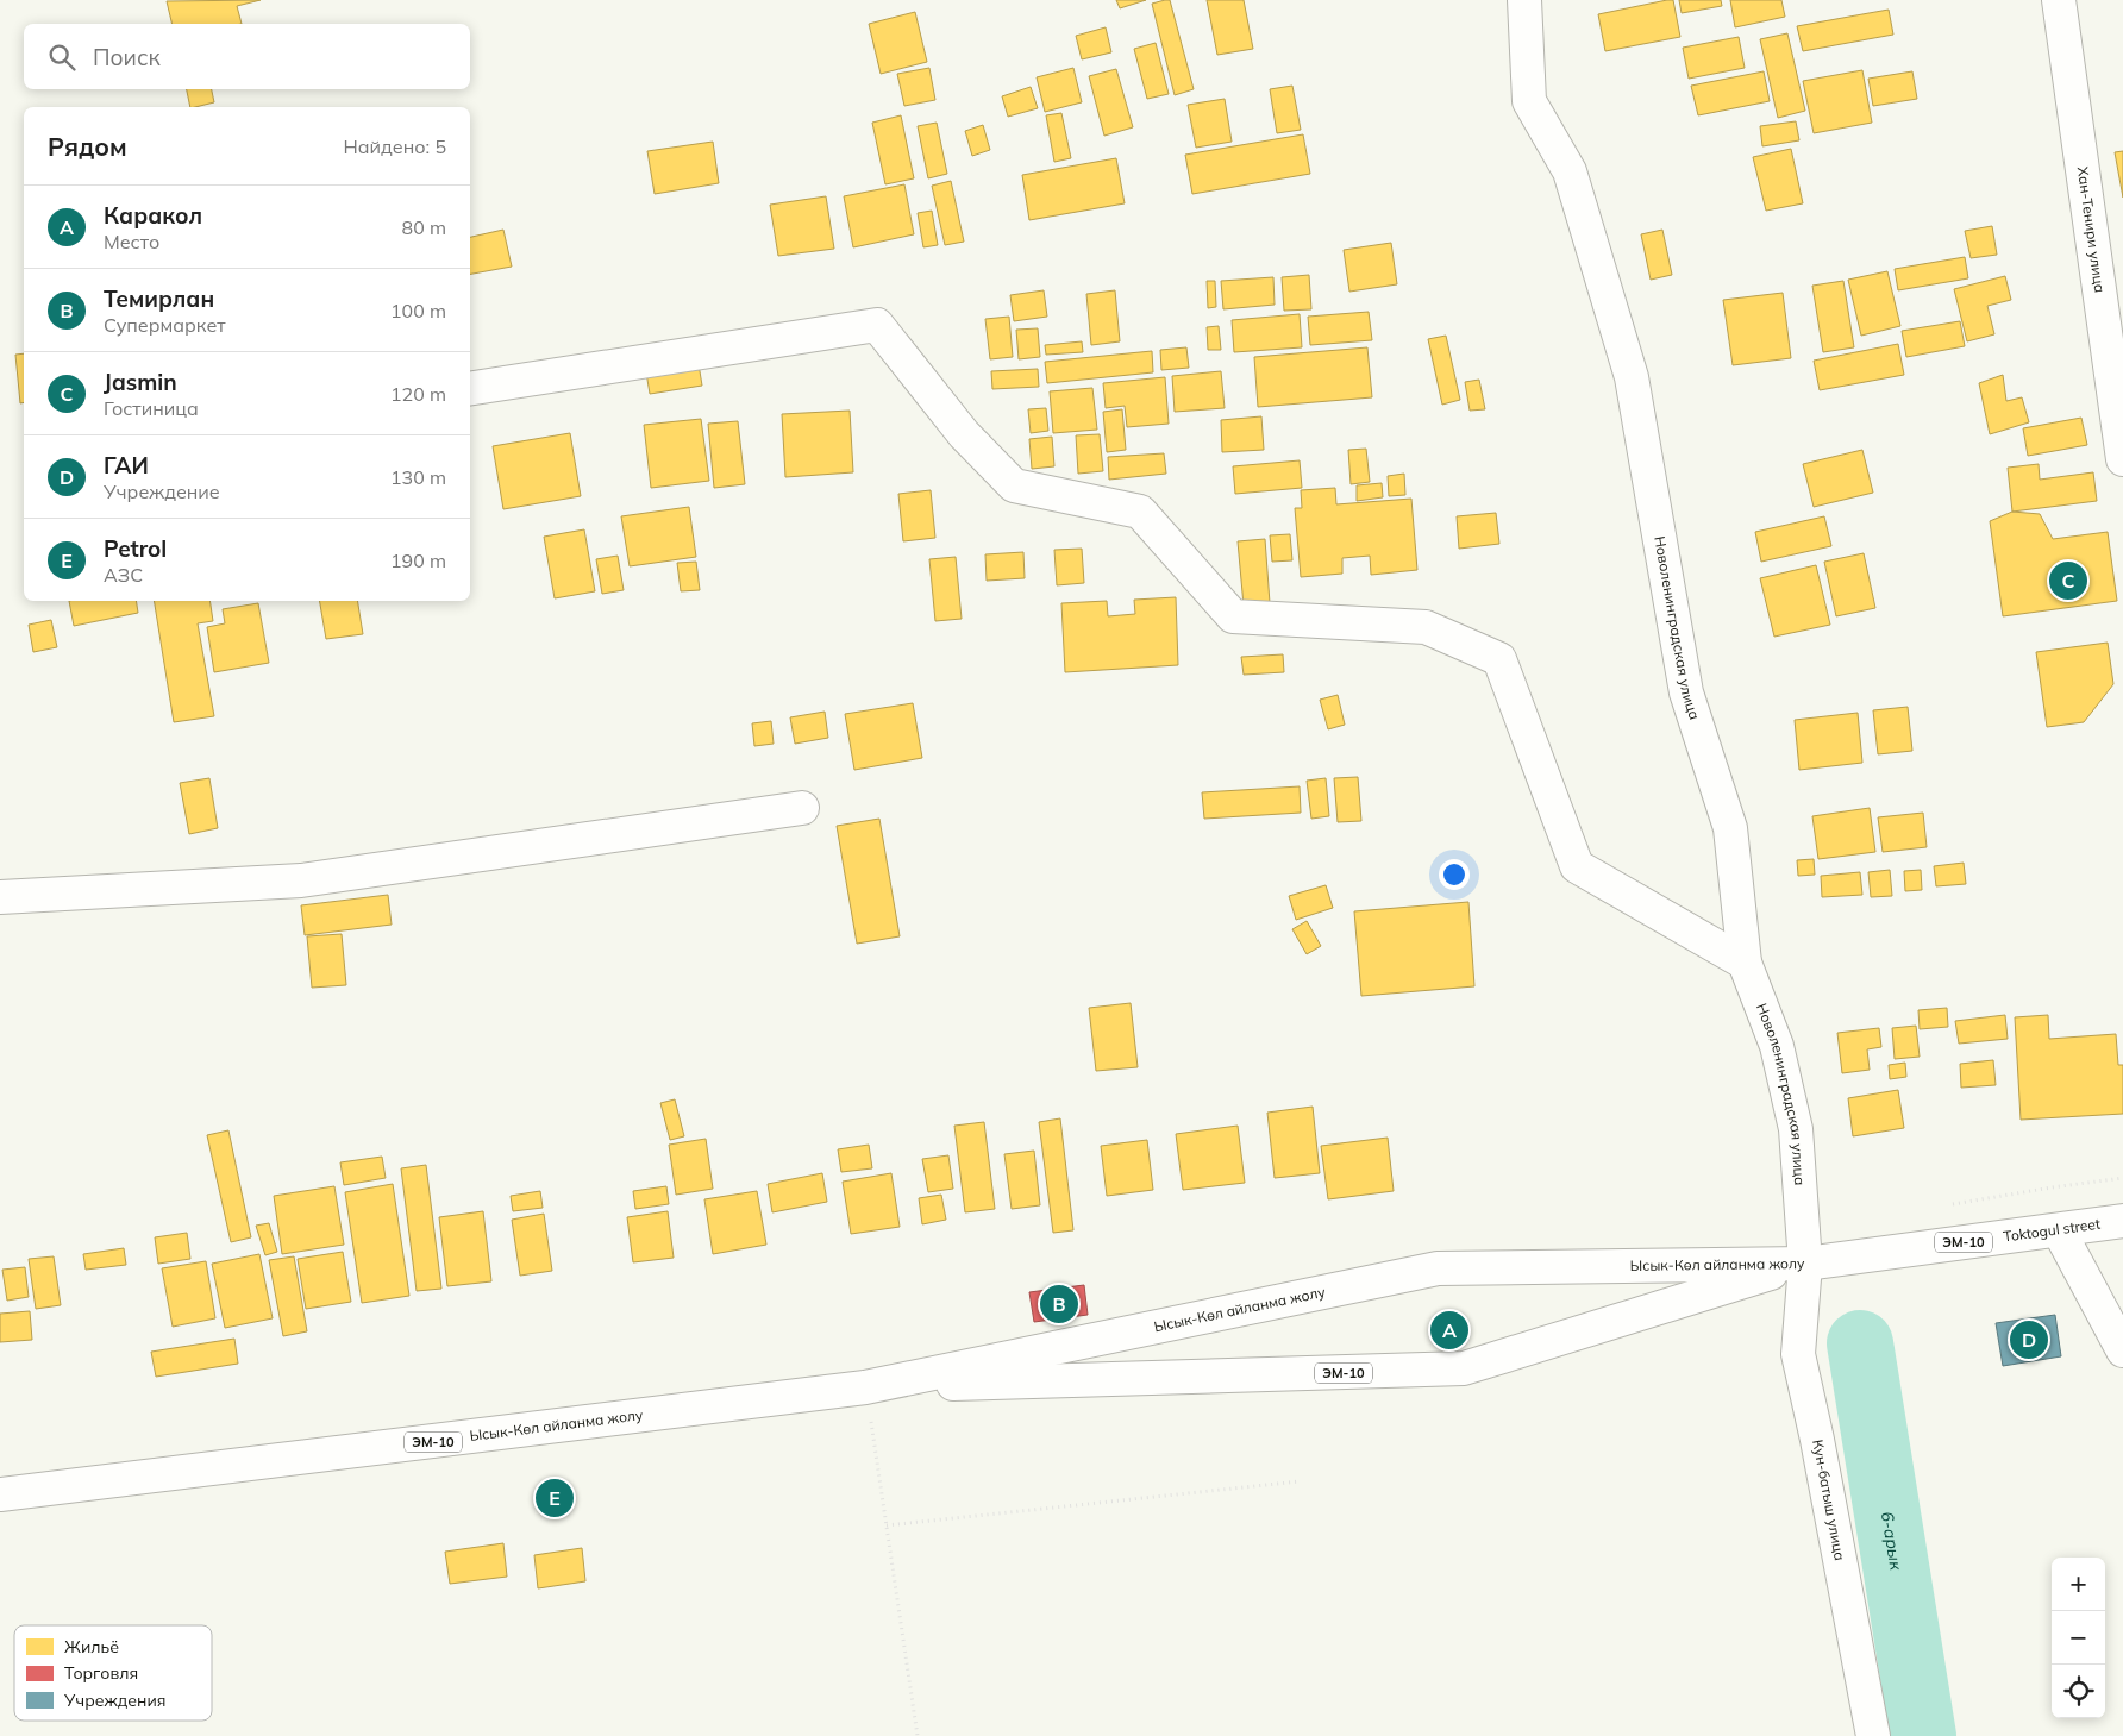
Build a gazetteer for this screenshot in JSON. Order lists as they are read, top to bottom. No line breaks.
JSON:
{"streets":{"main road":["Хан-Тенири улица","Новоленинградская улица","Toktogul street","ЭМ-10","Ысык-Көл айланма жолу","Кун-батыш улица"]},"crossings":[["Новоленинградская улица","Toktogul street"],["Новоленинградская улица","Ысык-Көл айланма жолу"],["Новоленинградская улица","Кун-батыш улица"],["Toktogul street","Ысык-Көл айланма жолу"],["Toktogul street","Кун-батыш улица"],["Ысык-Көл айланма жолу","Кун-батыш улица"]],"water":["6-арык"],"legend":["Жильё","Торговля","Учреждения"],"page":{"search":"Поиск","heading":["Рядом","Найдено: 5"],"list":[{"mark":"A","name":"Каракол","note":"Место","value":"80 m"},{"mark":"B","name":"Темирлан","note":"Супермаркет","value":"100 m"},{"mark":"C","name":"Jasmin","note":"Гостиница","value":"120 m"},{"mark":"D","name":"ГАИ","note":"Учреждение","value":"130 m"},{"mark":"E","name":"Petrol","note":"АЗС","value":"190 m"}],"pins":["C","B","A","D","E"],"map_buttons":["+","−"]}}
